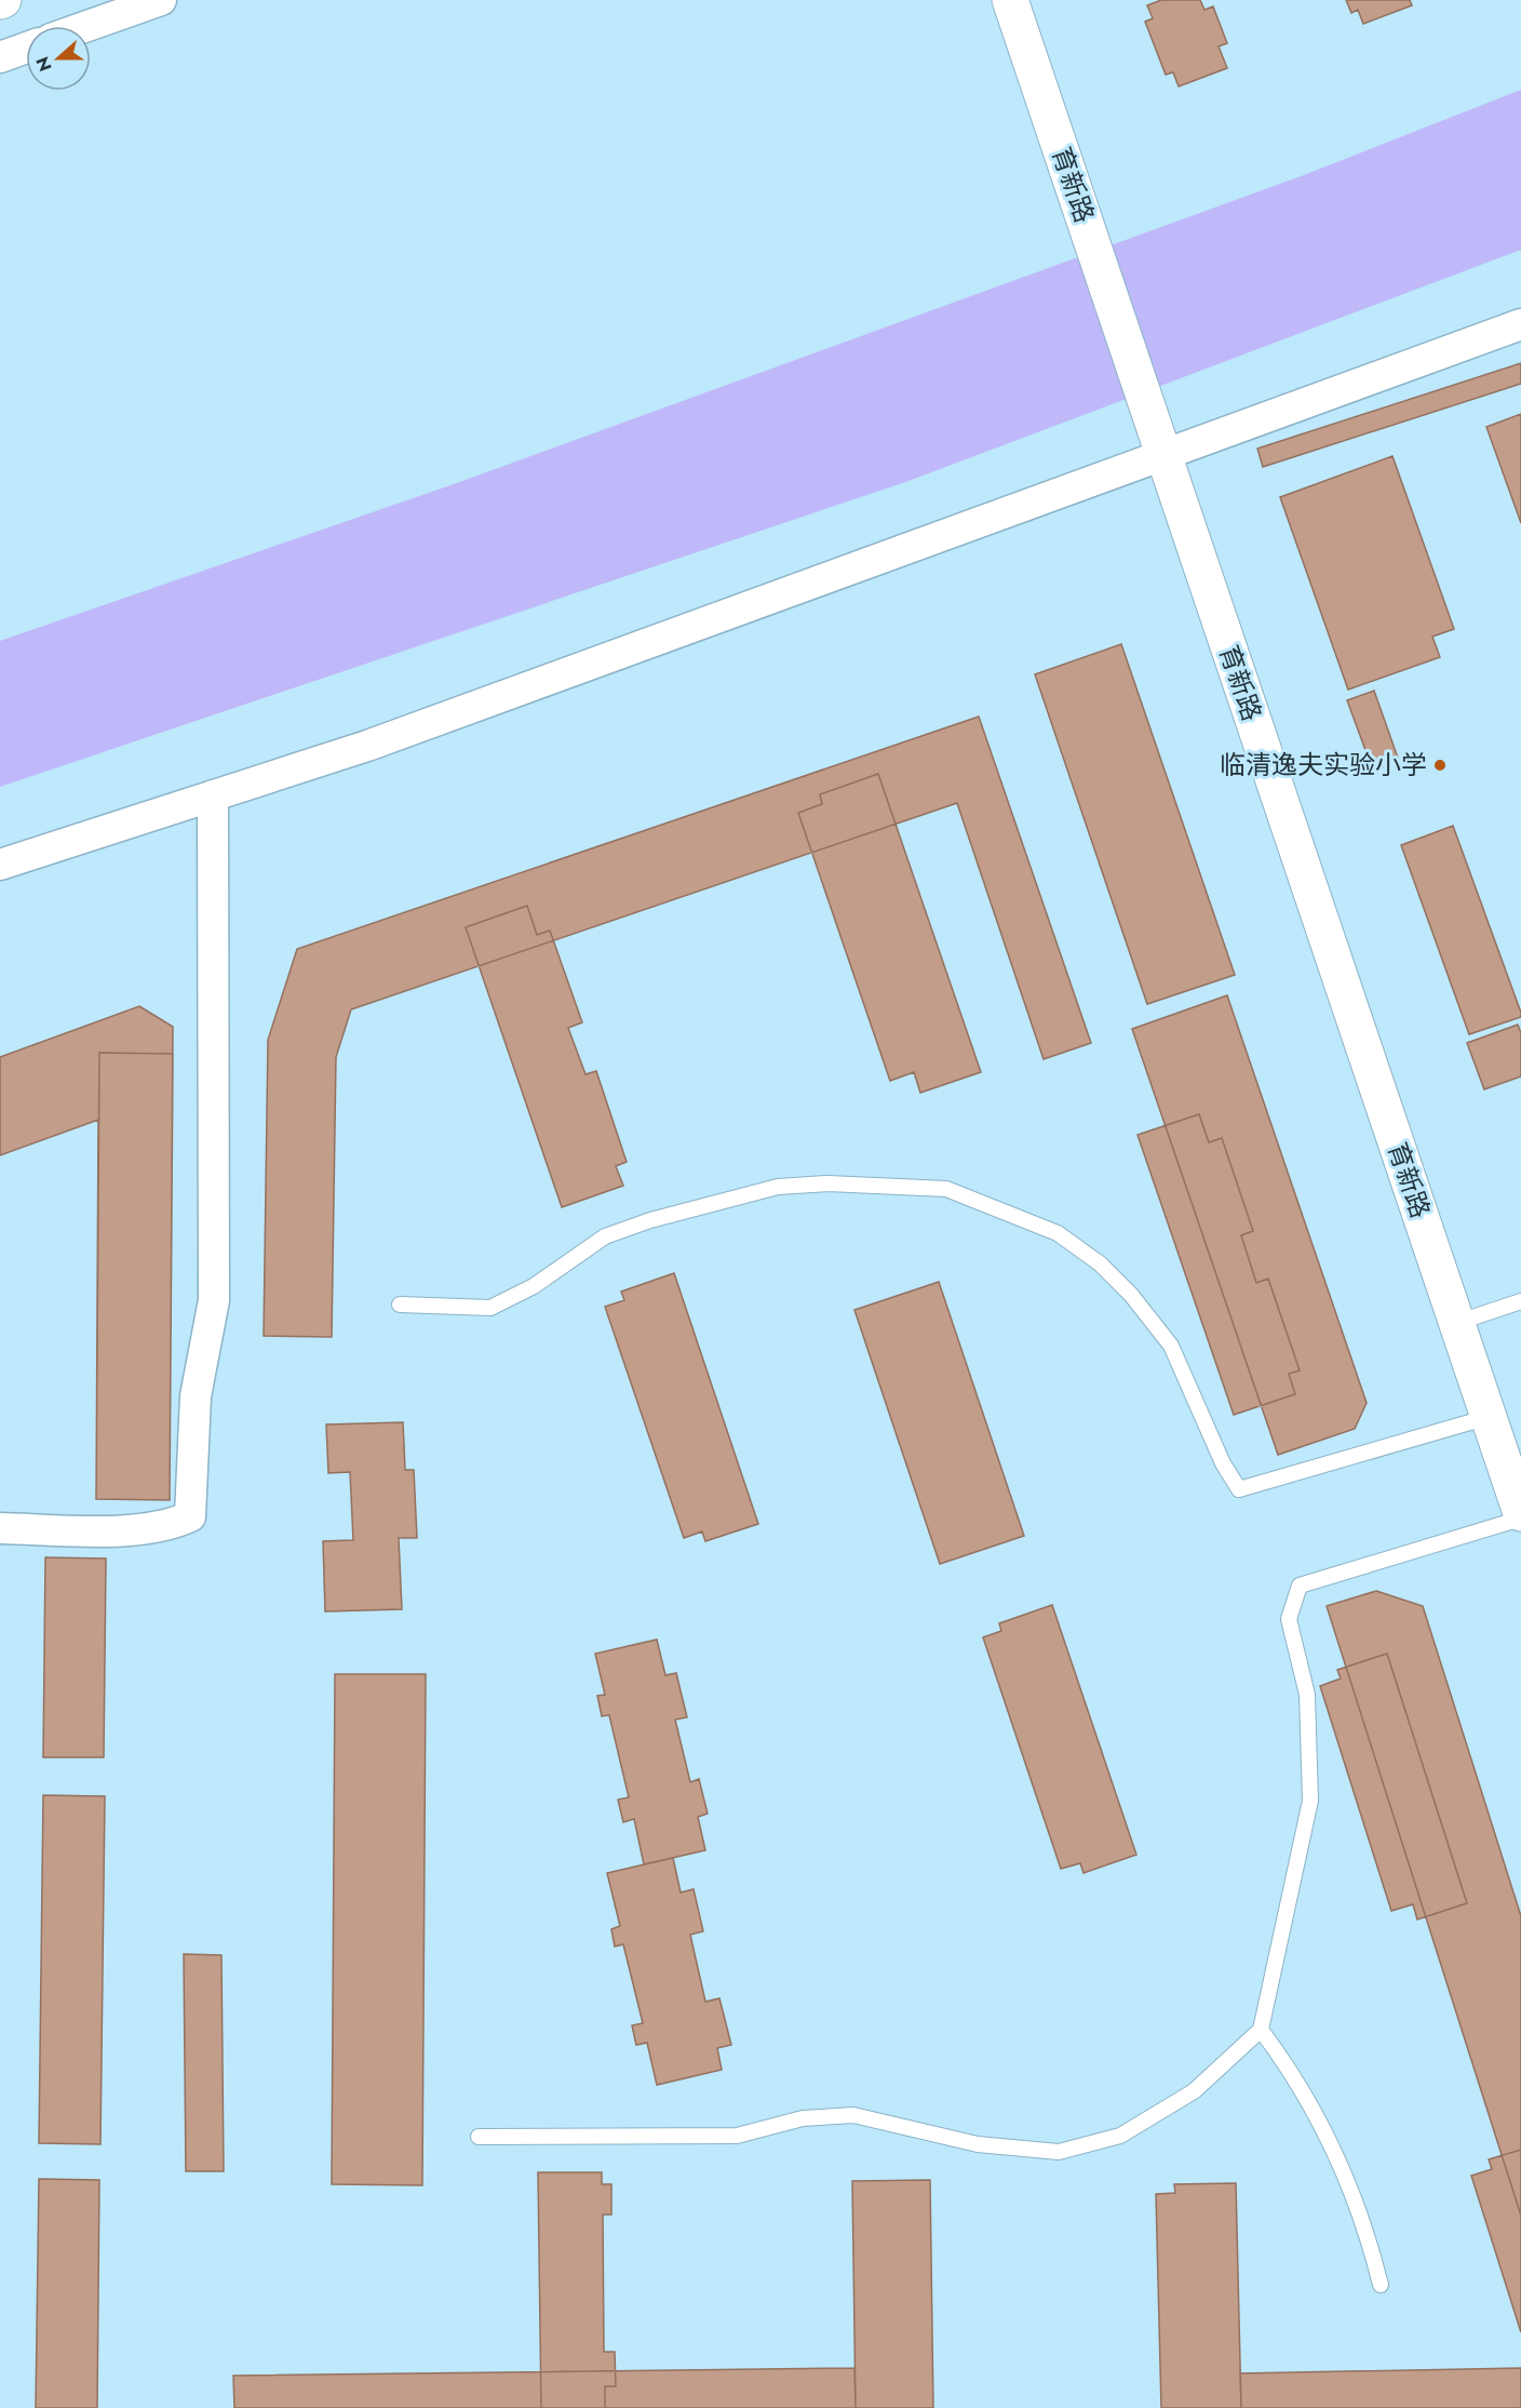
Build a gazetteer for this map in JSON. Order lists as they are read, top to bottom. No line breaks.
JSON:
{"streets":{"street":["育新路"]},"places":["临清逸夫实验小学"],"north":"left"}
